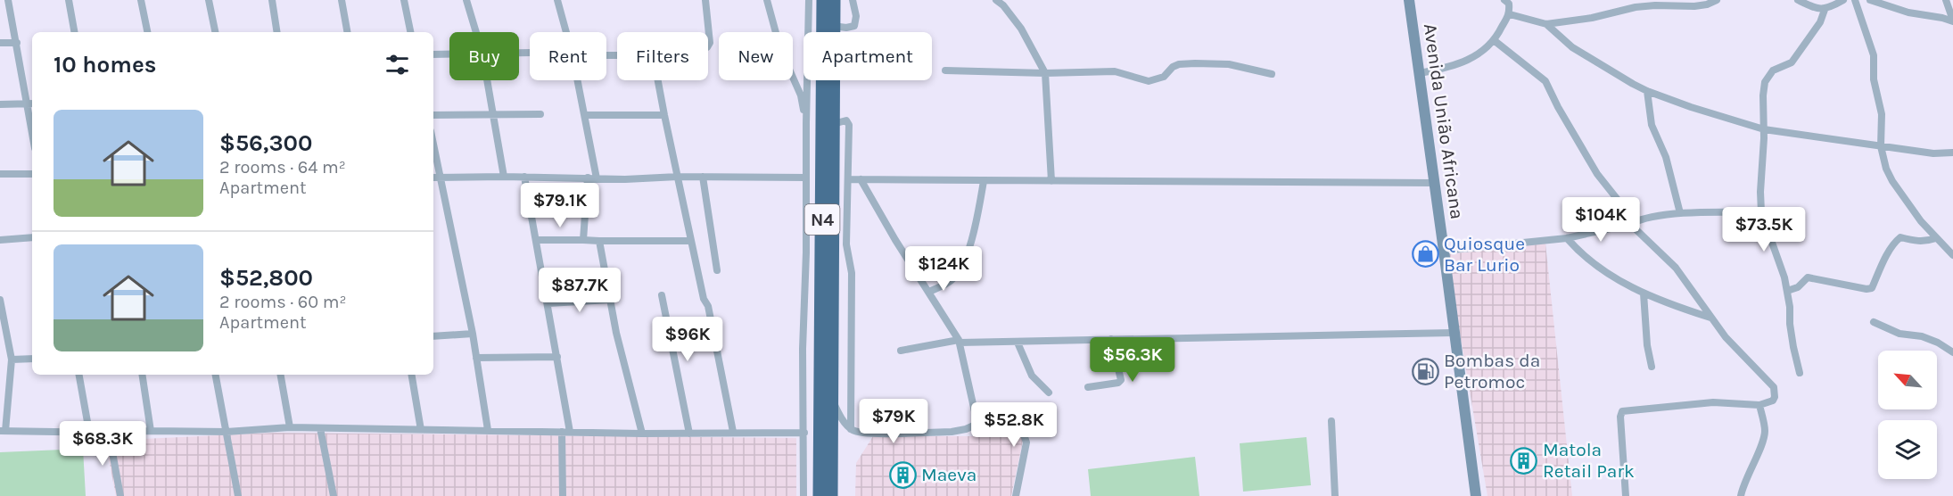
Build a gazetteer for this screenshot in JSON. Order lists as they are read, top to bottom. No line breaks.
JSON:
{"streets":{"highway":["N4"],"main road":["Avenida União Africana"]},"places":{"shop":["Quiosque Bar Lurio"],"fuel station":["Bombas da Petromoc"],"building":["Matola Retail Park","Maeva"]},"north":"top left","page":{"chip":["Buy","Rent","Filters","New","Apartment"],"heading":"10 homes","list":[{"name":"$56,300","note":"2 rooms · 64 m² · Apartment"},{"name":"$52,800","note":"2 rooms · 60 m² · Apartment"}],"price":["$79.1K","$104K","$73.5K","$124K","$87.7K","$96K","$56.3K","$79K","$52.8K","$68.3K"]}}
